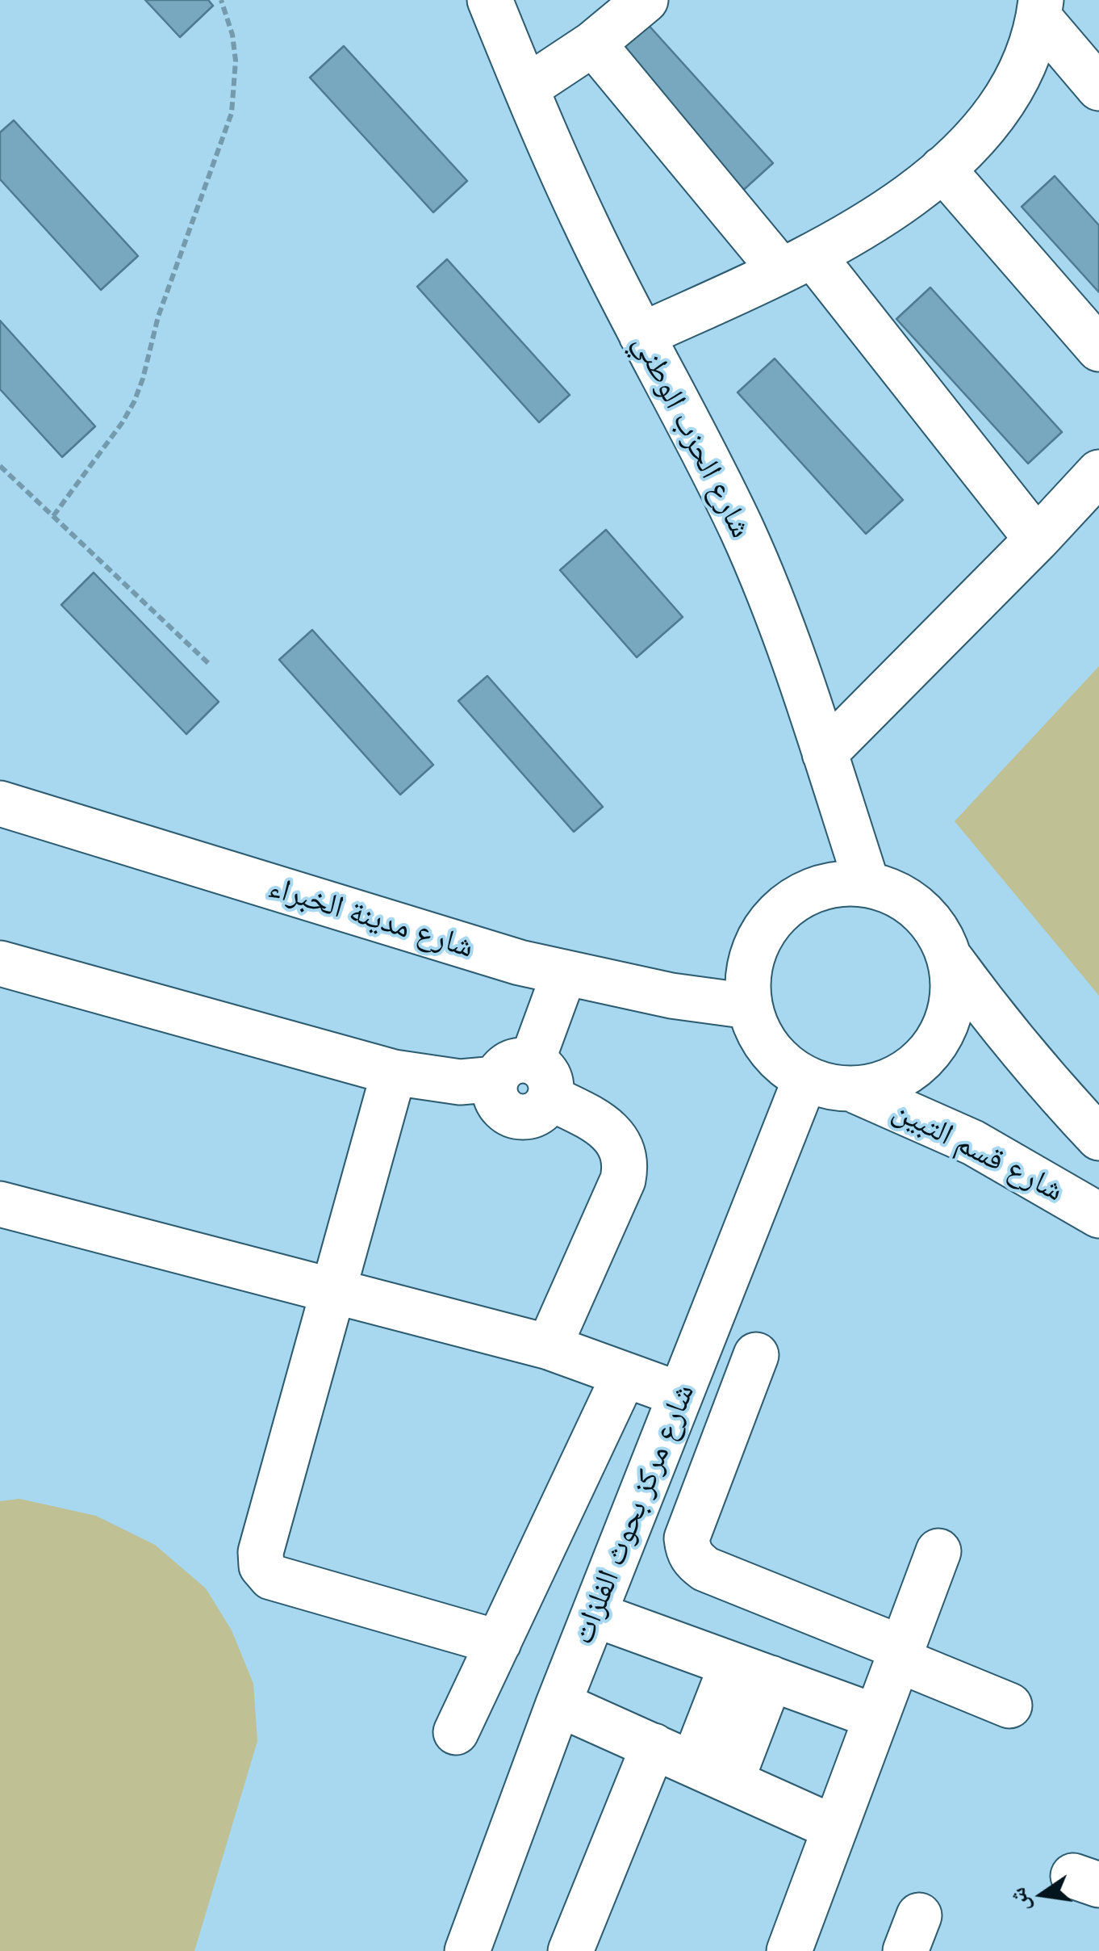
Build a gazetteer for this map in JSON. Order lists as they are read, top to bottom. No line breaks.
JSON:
{"streets":{"street":["شارع الحزب الوطني","شارع مدينة الخبراء","شارع قسم التبين","شارع مركز بحوث الفلزات"]},"crossings":[["شارع الحزب الوطني","شارع مدينة الخبراء"],["شارع الحزب الوطني","شارع قسم التبين"],["شارع الحزب الوطني","شارع مركز بحوث الفلزات"],["شارع مدينة الخبراء","شارع قسم التبين"],["شارع مدينة الخبراء","شارع مركز بحوث الفلزات"],["شارع قسم التبين","شارع مركز بحوث الفلزات"]],"north":"left"}
